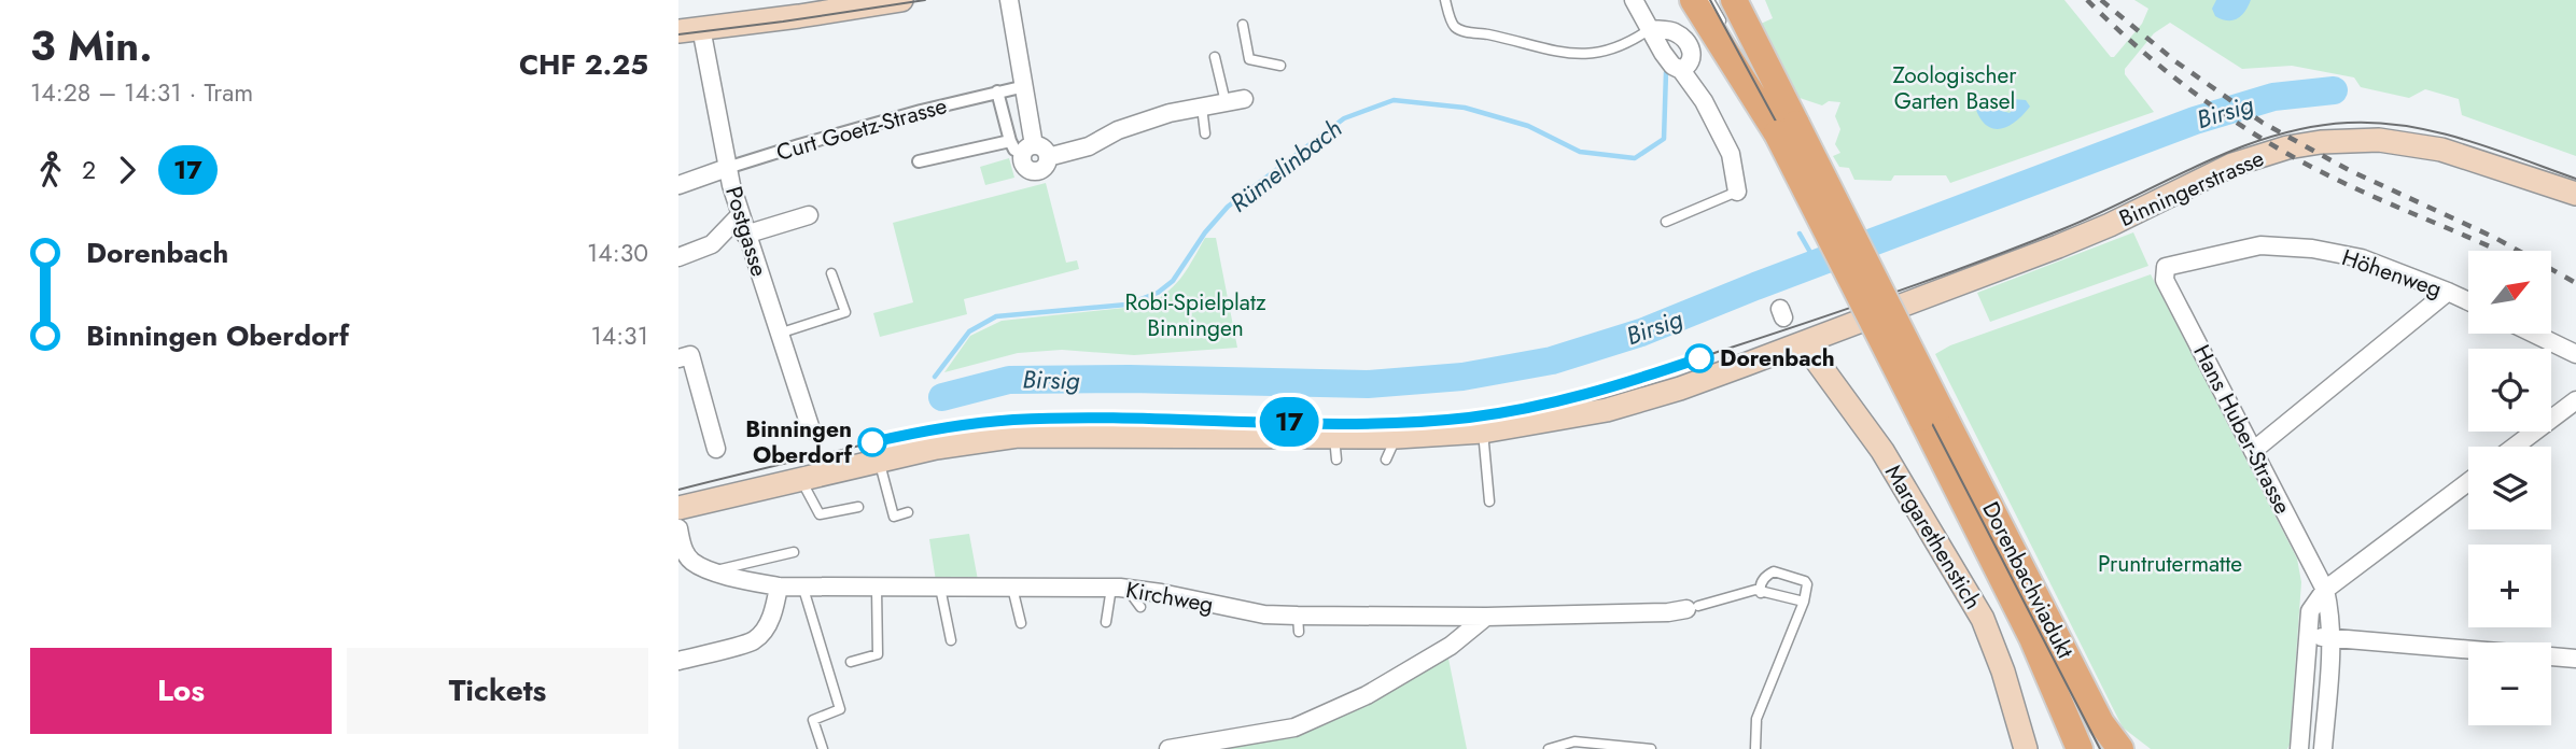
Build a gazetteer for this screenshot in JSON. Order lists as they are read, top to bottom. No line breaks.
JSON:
{"streets":{"main road":["Binningerstrasse","Margarethenstich","Dorenbachviadukt"],"street":["Curt Goetz-Strasse","Postgasse","Höhenweg","Hans Huber-Strasse","Kirchweg"]},"crossings":[["Curt Goetz-Strasse","Postgasse"],["Binningerstrasse","Margarethenstich"],["Höhenweg","Hans Huber-Strasse"]],"water":["Birsig","Rümelinbach"],"parks":["Zoologischer Garten Basel","Robi-Spielplatz Binningen","Pruntrutermatte"],"places":["Dorenbach","Binningen Oberdorf"],"lines":["tram line 17"],"north":"top right","page":{"heading":["3 Min.","14:28 – 14:31 · Tram","CHF 2.25"],"on_map":"17","legs":["2","17"],"list":[{"name":"Dorenbach","value":"14:30"},{"name":"Binningen Oberdorf","value":"14:31"}],"map_buttons":["+","−"],"buttons":["Los","Tickets"]}}
